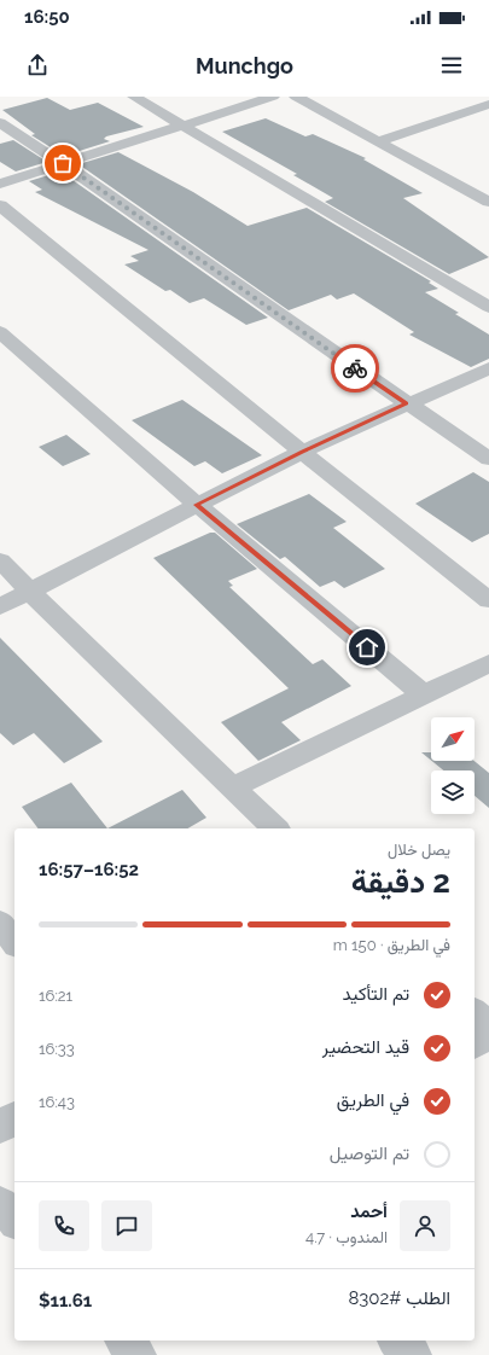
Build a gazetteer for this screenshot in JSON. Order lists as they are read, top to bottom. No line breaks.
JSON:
{"north":"top right","page":{"status":"16:50","header":"Munchgo","heading":["2 دقيقة","يصل خلال","16:52–16:57"],"panel":["أحمد","المندوب · 4.7","الطلب #8302","$11.61"],"bar":"في الطريق · 150 m","list":[["تم التأكيد","16:21"],["قيد التحضير","16:33"],["في الطريق","16:43"],"تم التوصيل"]}}
